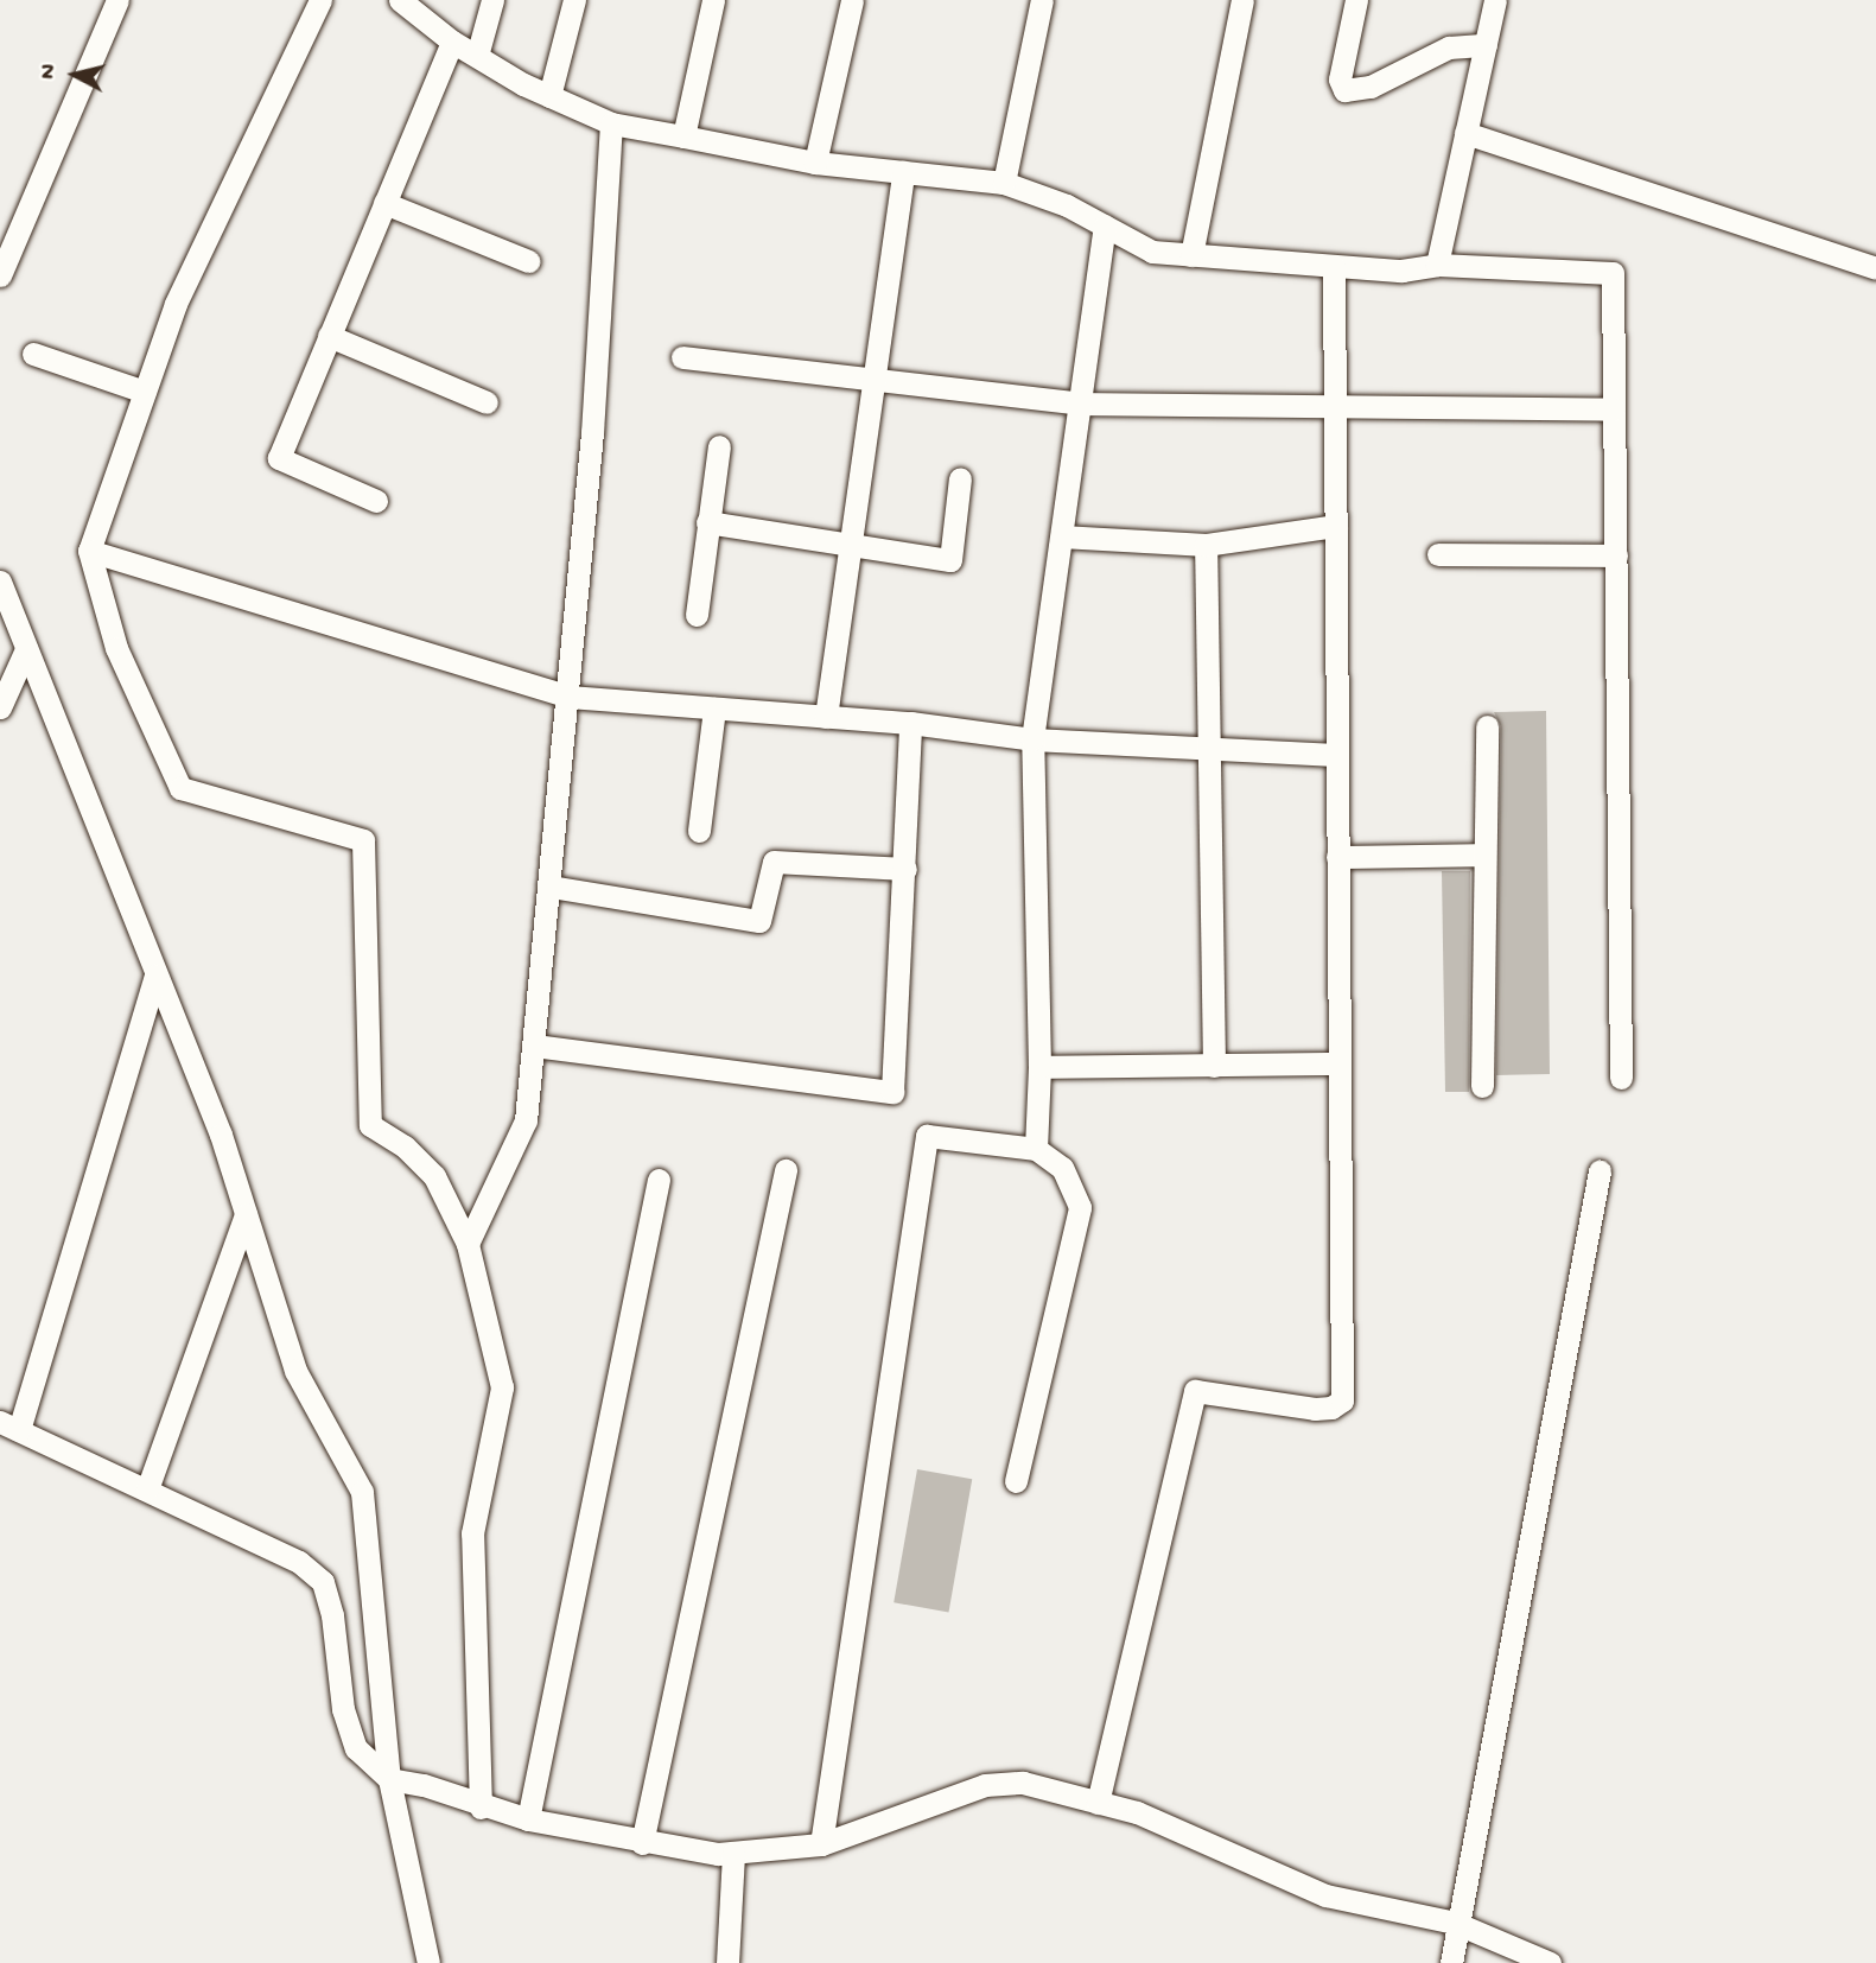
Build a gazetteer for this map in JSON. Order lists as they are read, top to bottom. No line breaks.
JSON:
{"north":"left"}
